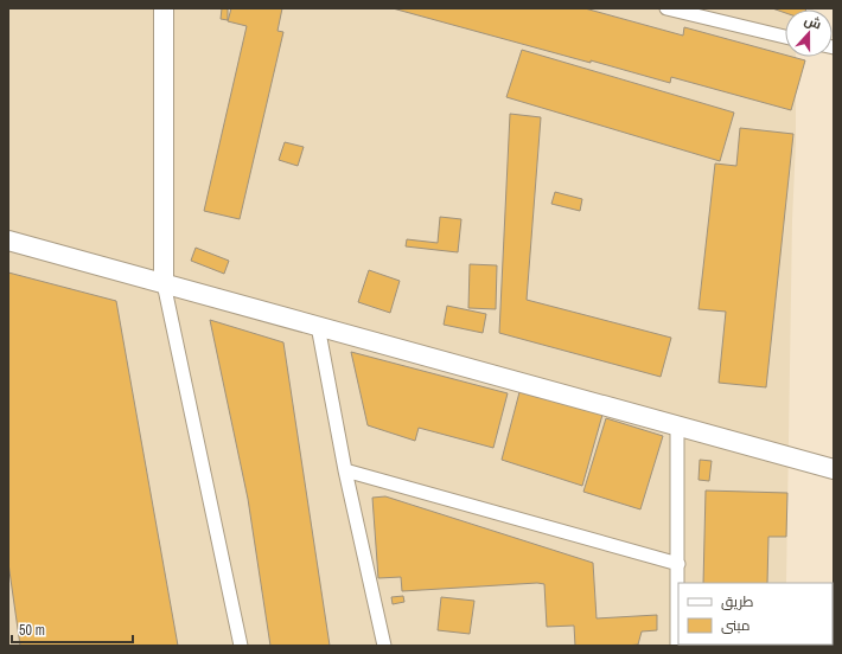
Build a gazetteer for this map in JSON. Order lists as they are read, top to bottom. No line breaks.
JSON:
{"legend":["طريق","مبنى"],"scale_bar":"50 m","north":"top"}
